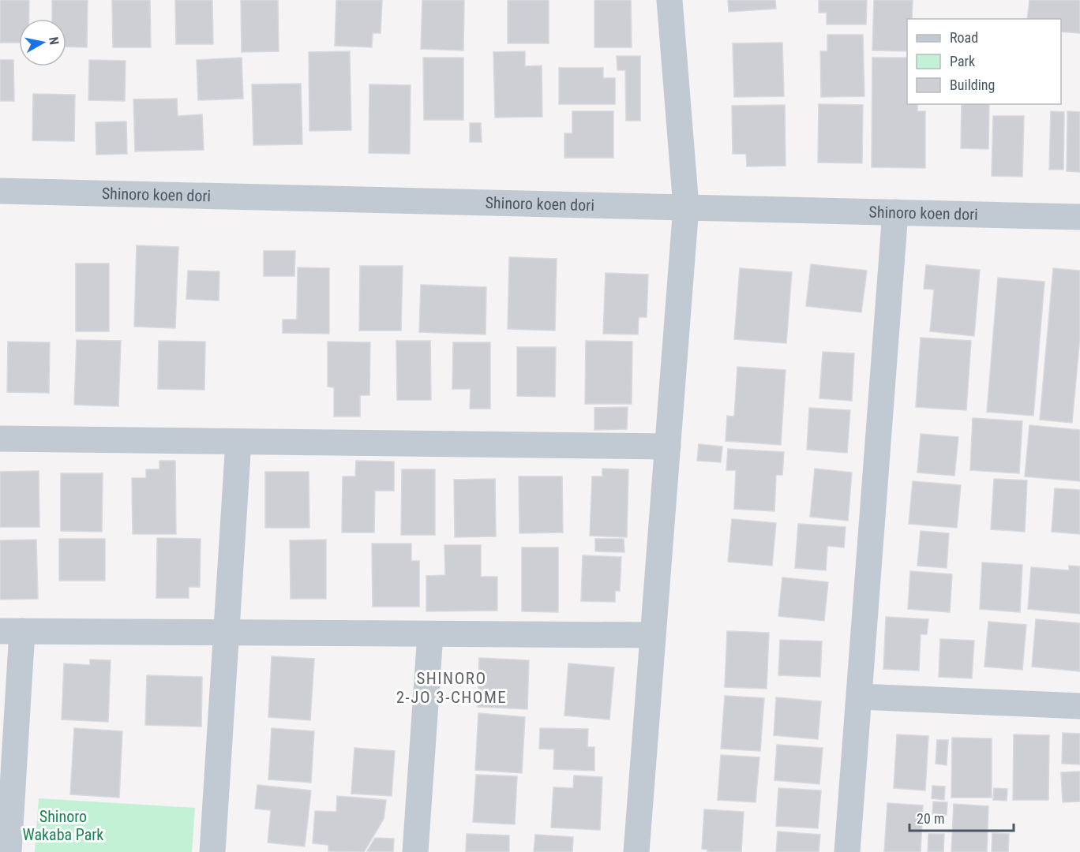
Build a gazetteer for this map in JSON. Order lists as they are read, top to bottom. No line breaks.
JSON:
{"streets":{"street":["Shinoro koen dori"]},"districts":["SHINORO 2-JO 3-CHOME"],"parks":["Shinoro Wakaba Park"],"legend":["Road","Park","Building"],"scale_bar":"20 m","north":"right"}
